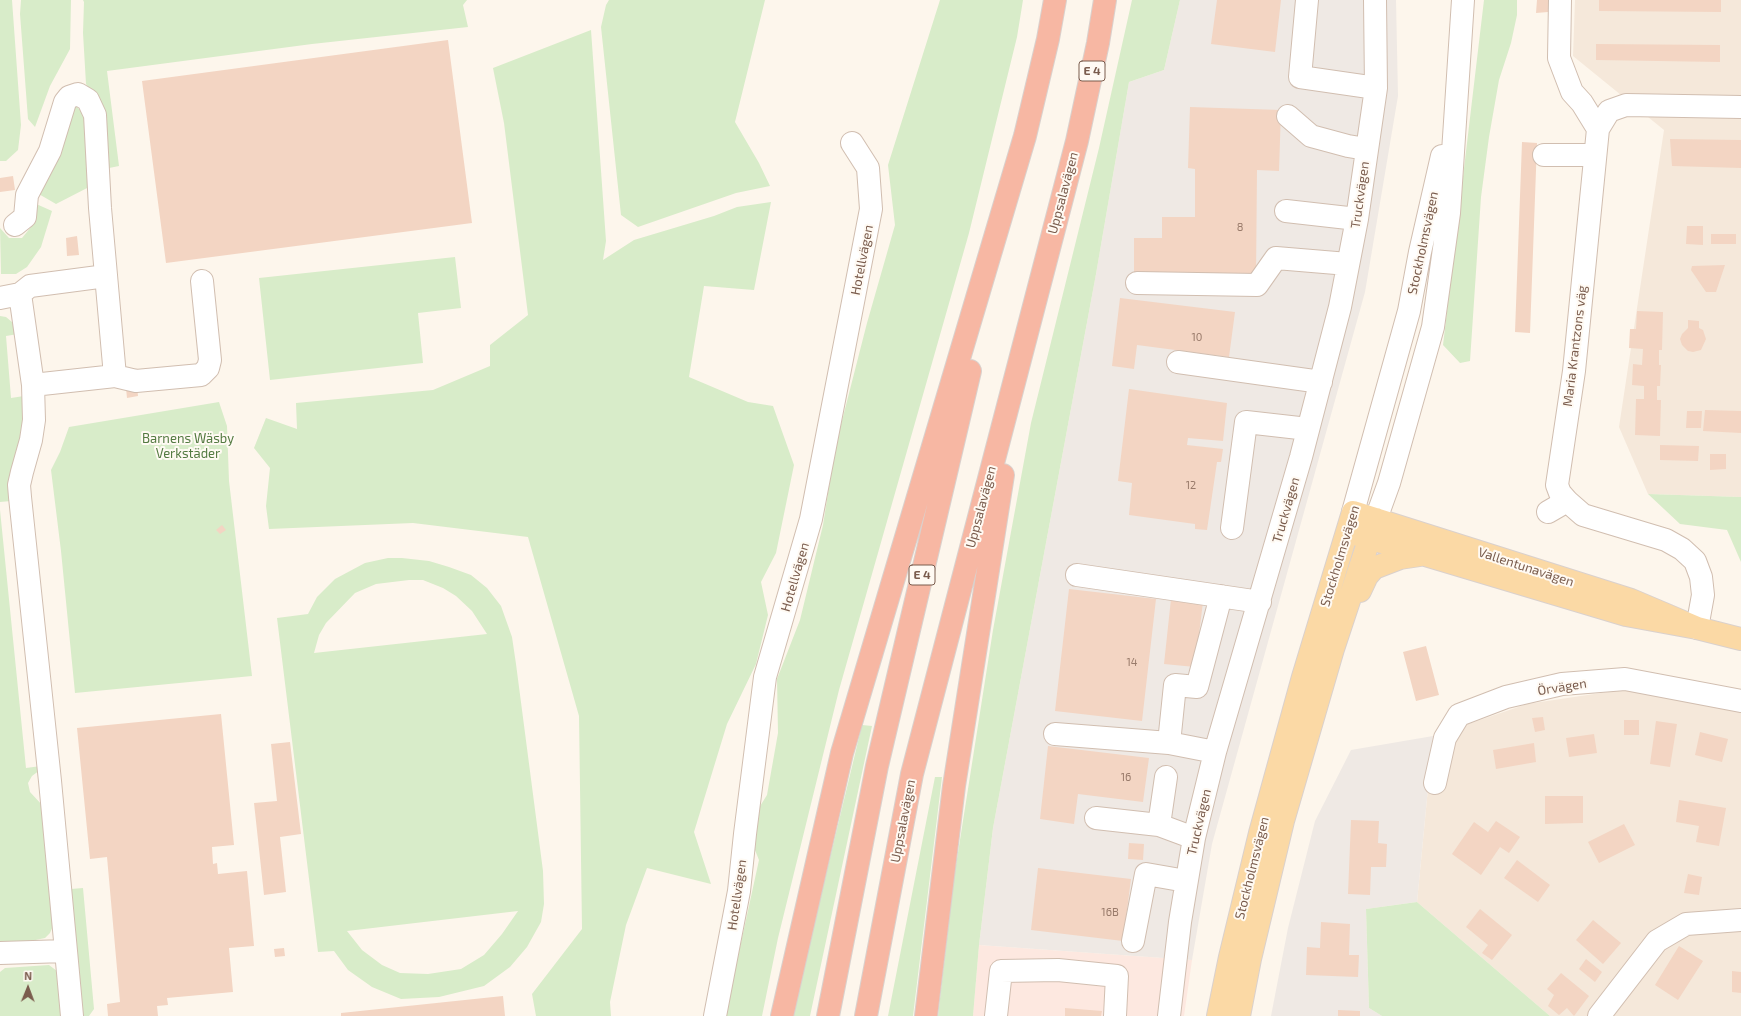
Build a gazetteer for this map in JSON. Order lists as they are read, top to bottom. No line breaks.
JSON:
{"streets":{"highway":["E 4","Uppsalavägen"],"main road":["Stockholmsvägen","Vallentunavägen"],"street":["Truckvägen","Hotellvägen","Maria Krantzons väg","Örvägen"]},"crossings":[["Stockholmsvägen","Vallentunavägen"],["Maria Krantzons väg","Vallentunavägen"]],"parks":["Barnens Wäsby Verkstäder"],"house_numbers":["8","10","12","14","16","16B"],"north":"top"}
